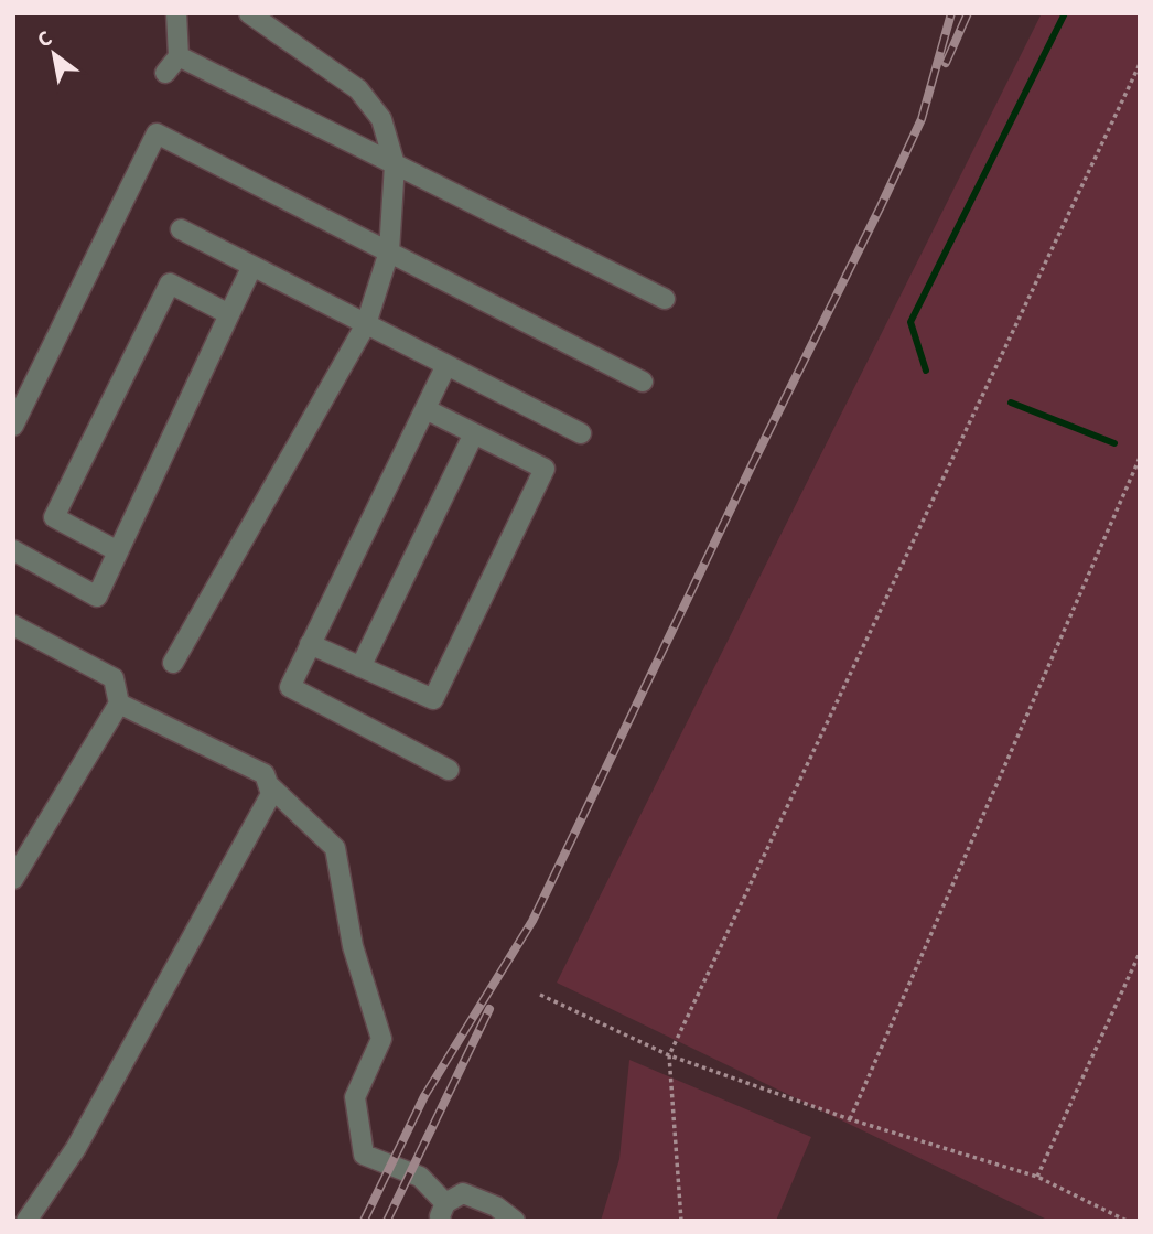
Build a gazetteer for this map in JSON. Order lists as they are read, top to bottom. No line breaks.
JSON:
{"north":"top left"}
